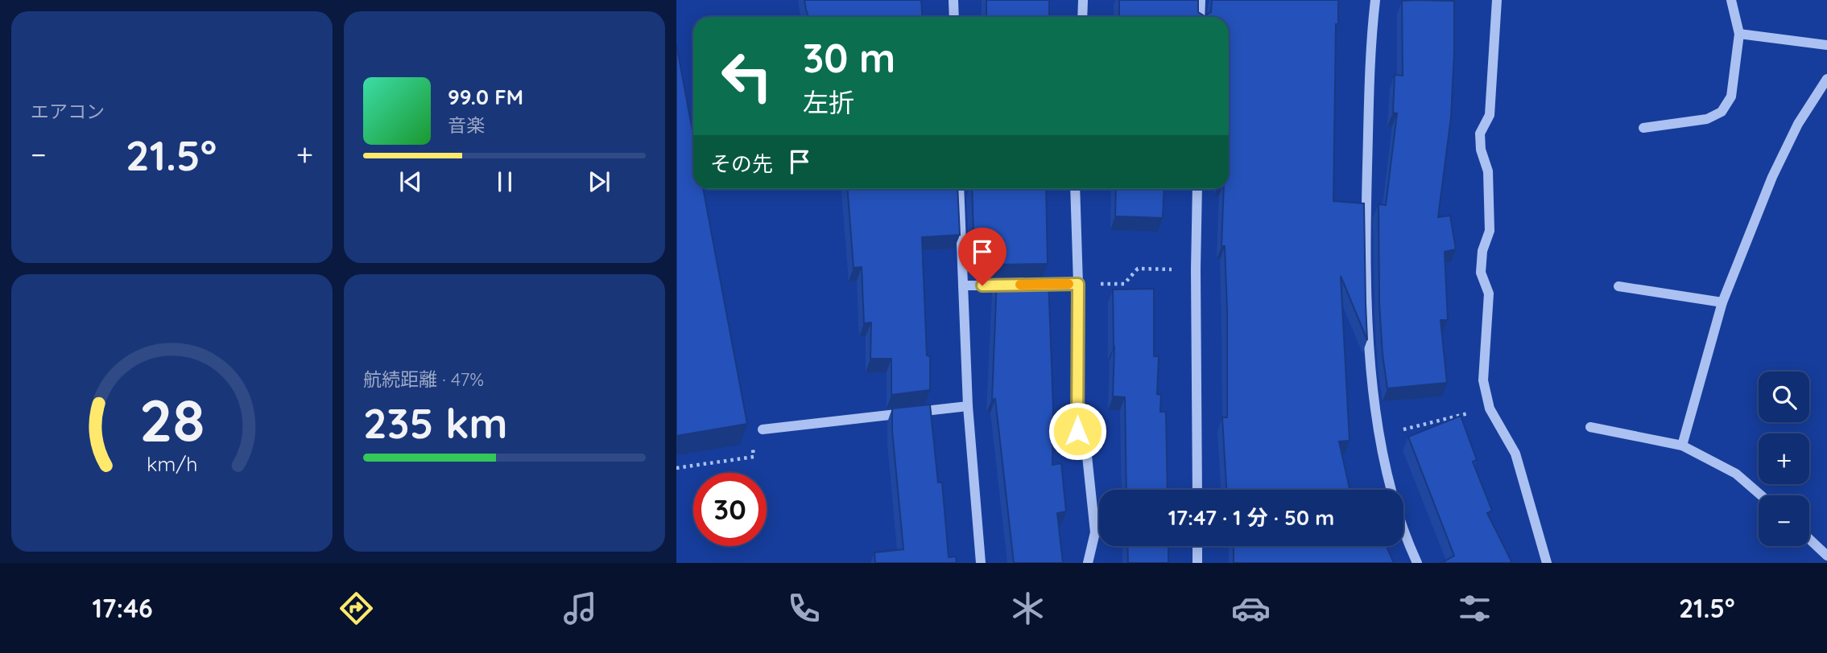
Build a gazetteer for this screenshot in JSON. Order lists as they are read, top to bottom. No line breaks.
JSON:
{"page":{"tile":["エアコン",["航続距離 · 47%","235 km"]],"turn":["30 m","左折"],"song":["99.0 FM","音楽"],"heat":["−","21.5°","+"],"then":"その先","map_buttons":["+","−"],"limit":"30","trip":"17:47 · 1 分 · 50 m","tabs":["17:46","21.5°"],"gauge":["28","km/h"]}}
